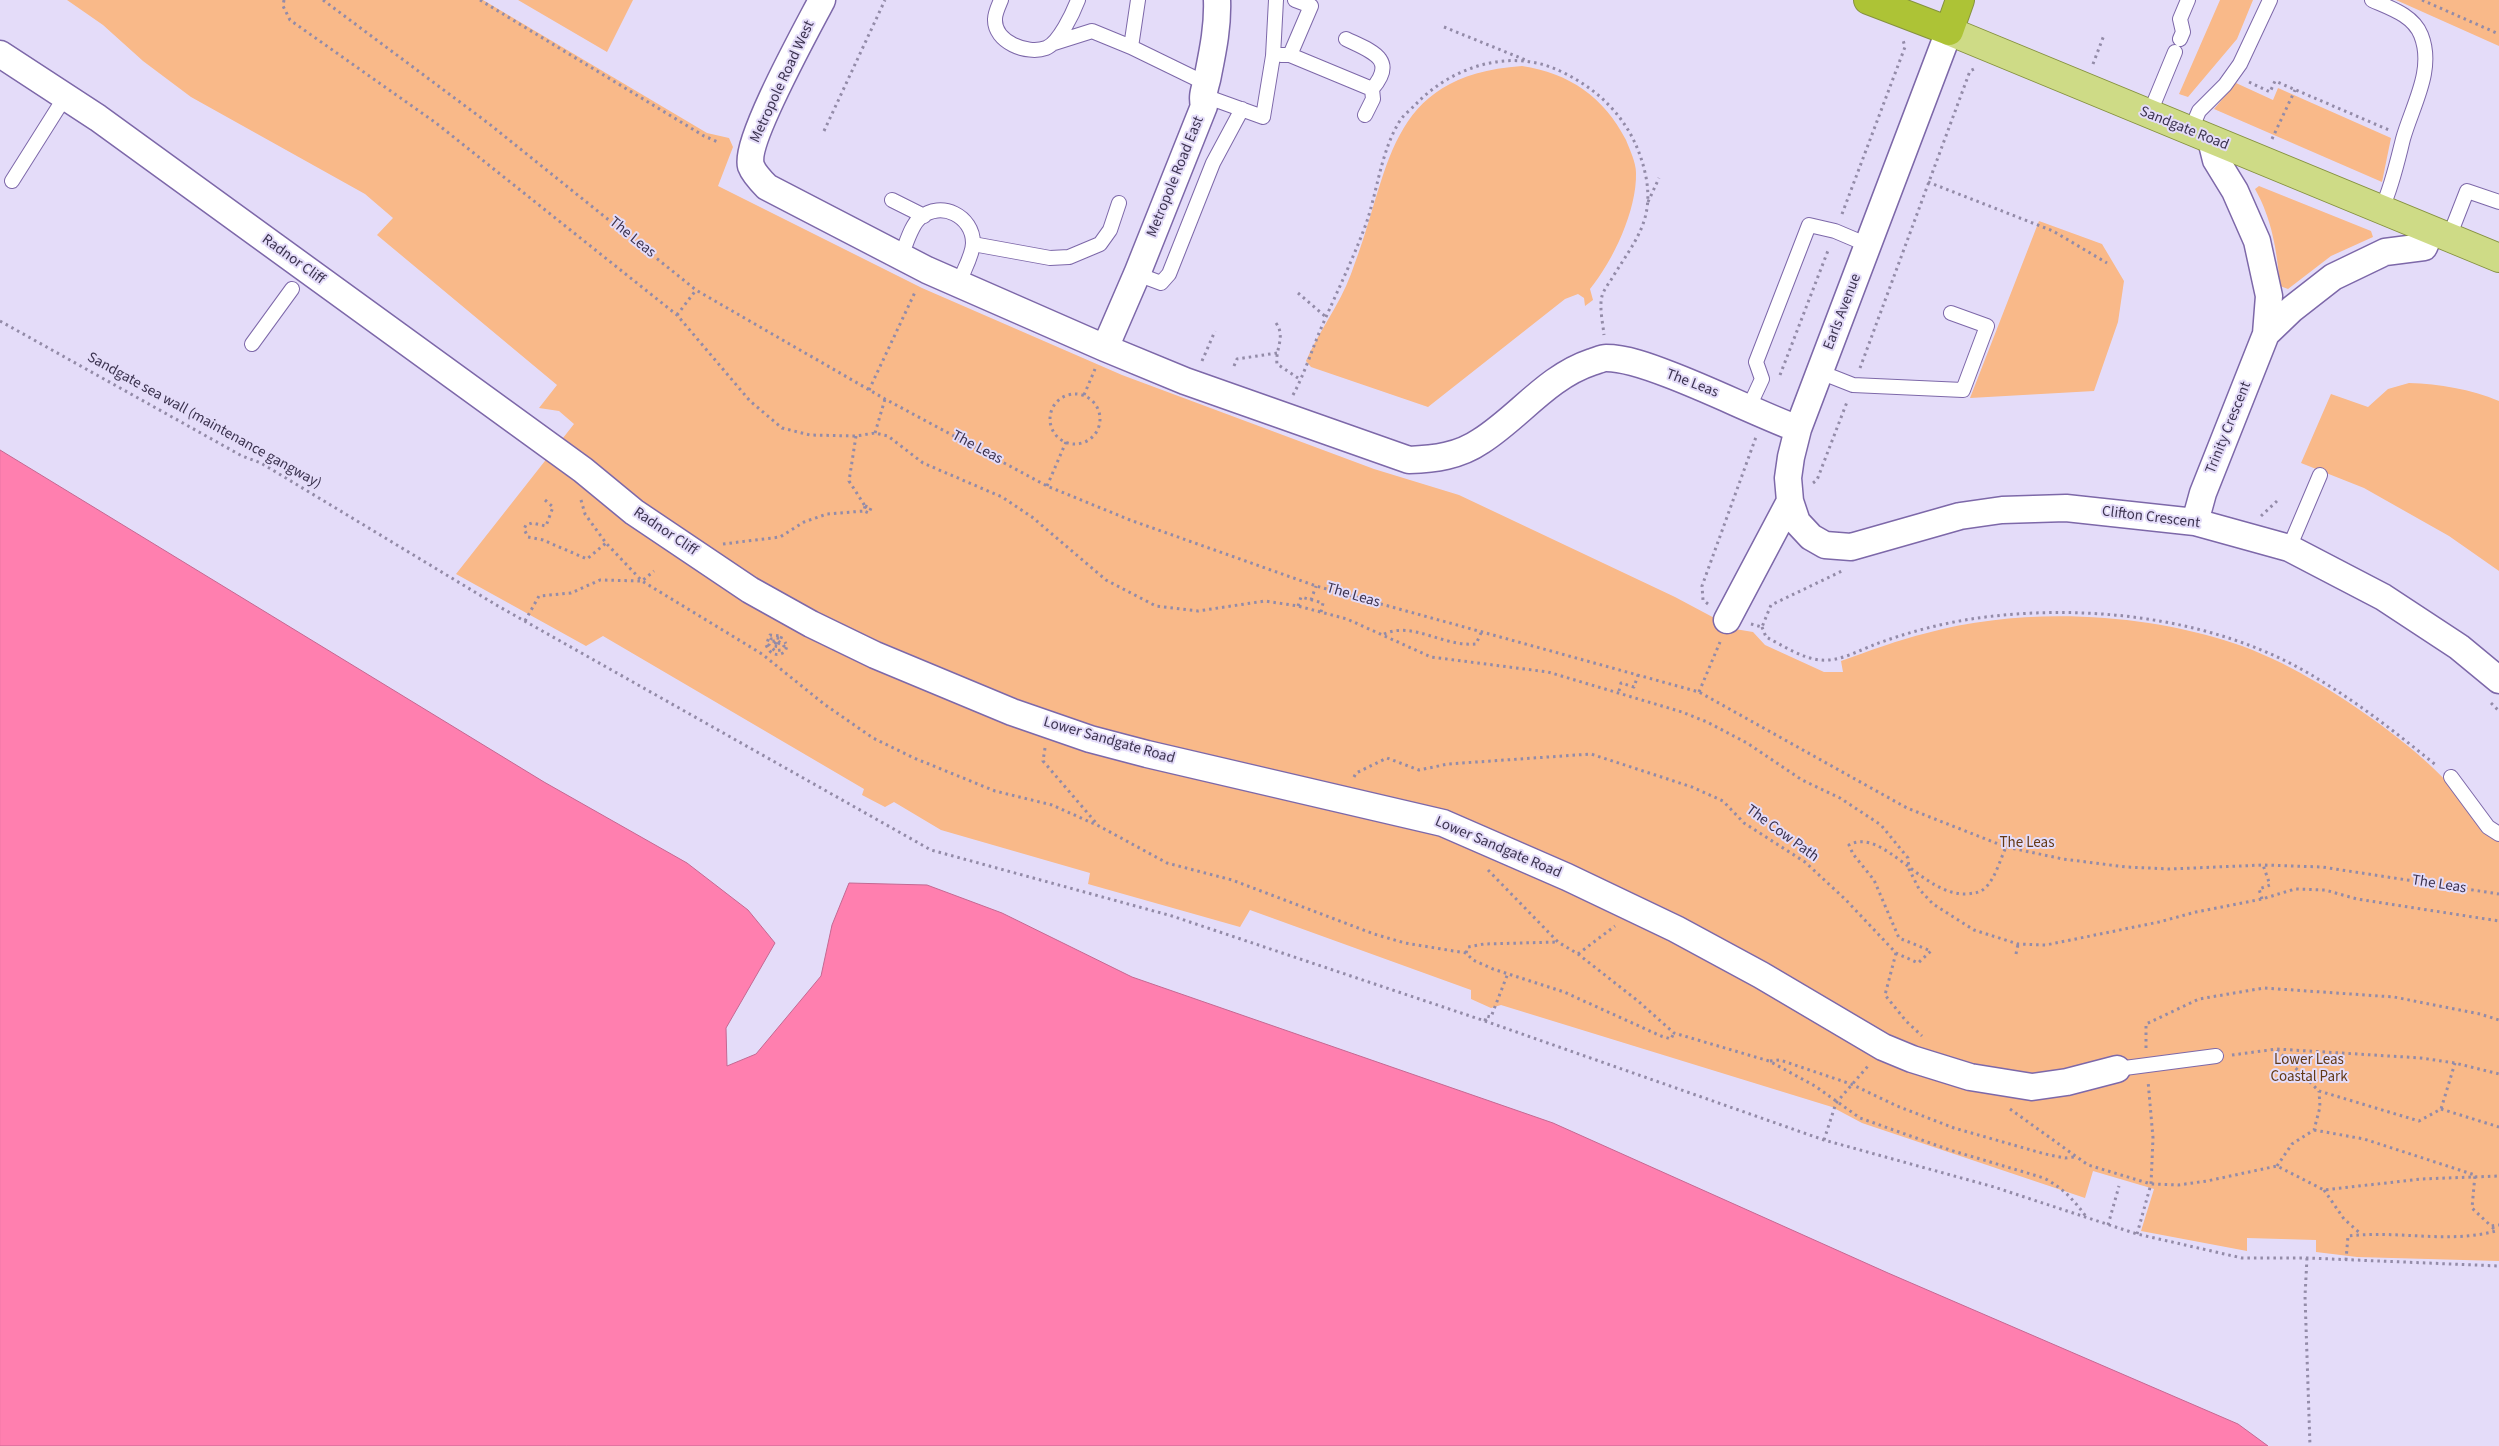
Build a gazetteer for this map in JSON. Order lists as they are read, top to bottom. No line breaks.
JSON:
{"streets":{"highway":["Sandgate Road","Earls Avenue"],"street":["Metropole Road West","Metropole Road East","The Leas","Radnor Cliff","Trinity Crescent","Clifton Crescent","Lower Sandgate Road"],"path":["Sandgate sea wall (maintenance gangway)","The Cow Path"]},"crossings":[["Sandgate Road","Earls Avenue"],["Sandgate Road","Trinity Crescent"],["The Leas","Earls Avenue"],["Radnor Cliff","Lower Sandgate Road"],["Earls Avenue","Clifton Crescent"],["Trinity Crescent","Clifton Crescent"],["Lower Sandgate Road","The Cow Path"]],"parks":["The Leas","Lower Leas Coastal Park"]}
